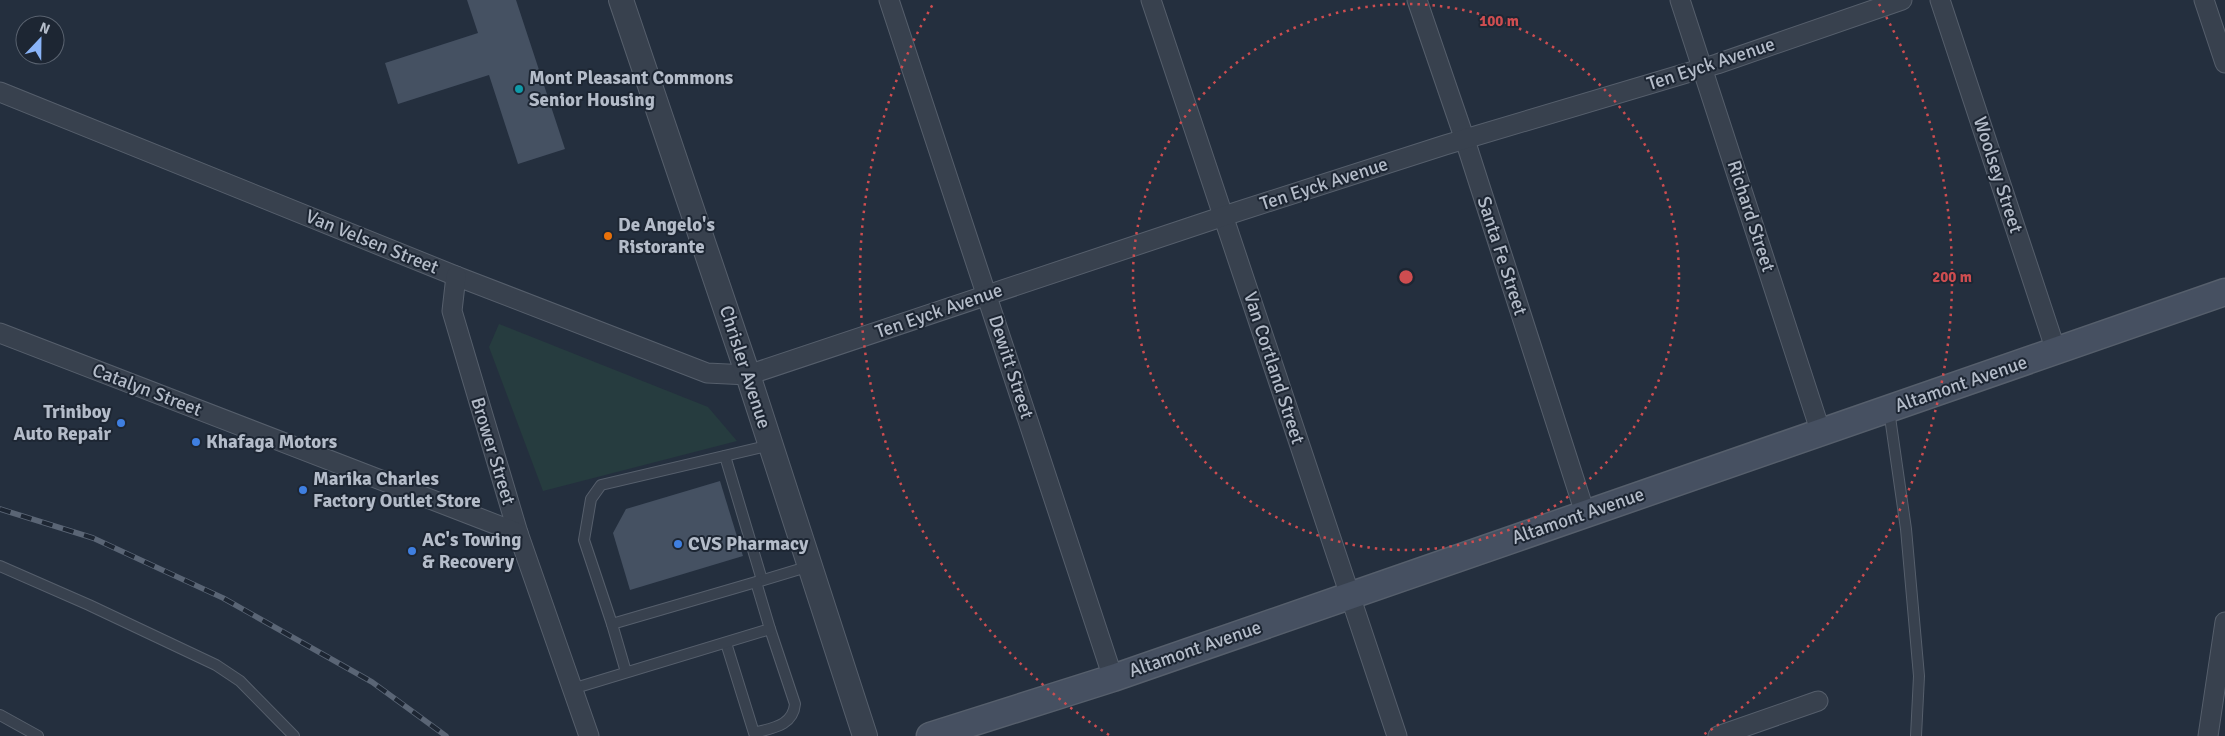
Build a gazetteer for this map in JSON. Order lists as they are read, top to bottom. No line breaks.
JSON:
{"streets":{"main road":["Altamont Avenue"],"street":["Ten Eyck Avenue","Woolsey Street","Richard Street","Van Velsen Street","Santa Fe Street","Chrisler Avenue","Dewitt Street","Van Cortland Street","Catalyn Street","Brower Street"]},"crossings":[["Ten Eyck Avenue","Richard Street"],["Ten Eyck Avenue","Van Velsen Street"],["Ten Eyck Avenue","Santa Fe Street"],["Ten Eyck Avenue","Chrisler Avenue"],["Ten Eyck Avenue","Dewitt Street"],["Ten Eyck Avenue","Van Cortland Street"],["Woolsey Street","Altamont Avenue"],["Richard Street","Altamont Avenue"],["Van Velsen Street","Chrisler Avenue"],["Van Velsen Street","Brower Street"],["Santa Fe Street","Altamont Avenue"],["Dewitt Street","Altamont Avenue"],["Van Cortland Street","Altamont Avenue"],["Catalyn Street","Brower Street"]],"places":["Mont Pleasant Commons Senior Housing","De Angelo's Ristorante","Triniboy Auto Repair","Khafaga Motors","Marika Charles Factory Outlet Store","CVS Pharmacy","AC's Towing & Recovery"],"north":"top","rings":["100 m","200 m"]}
